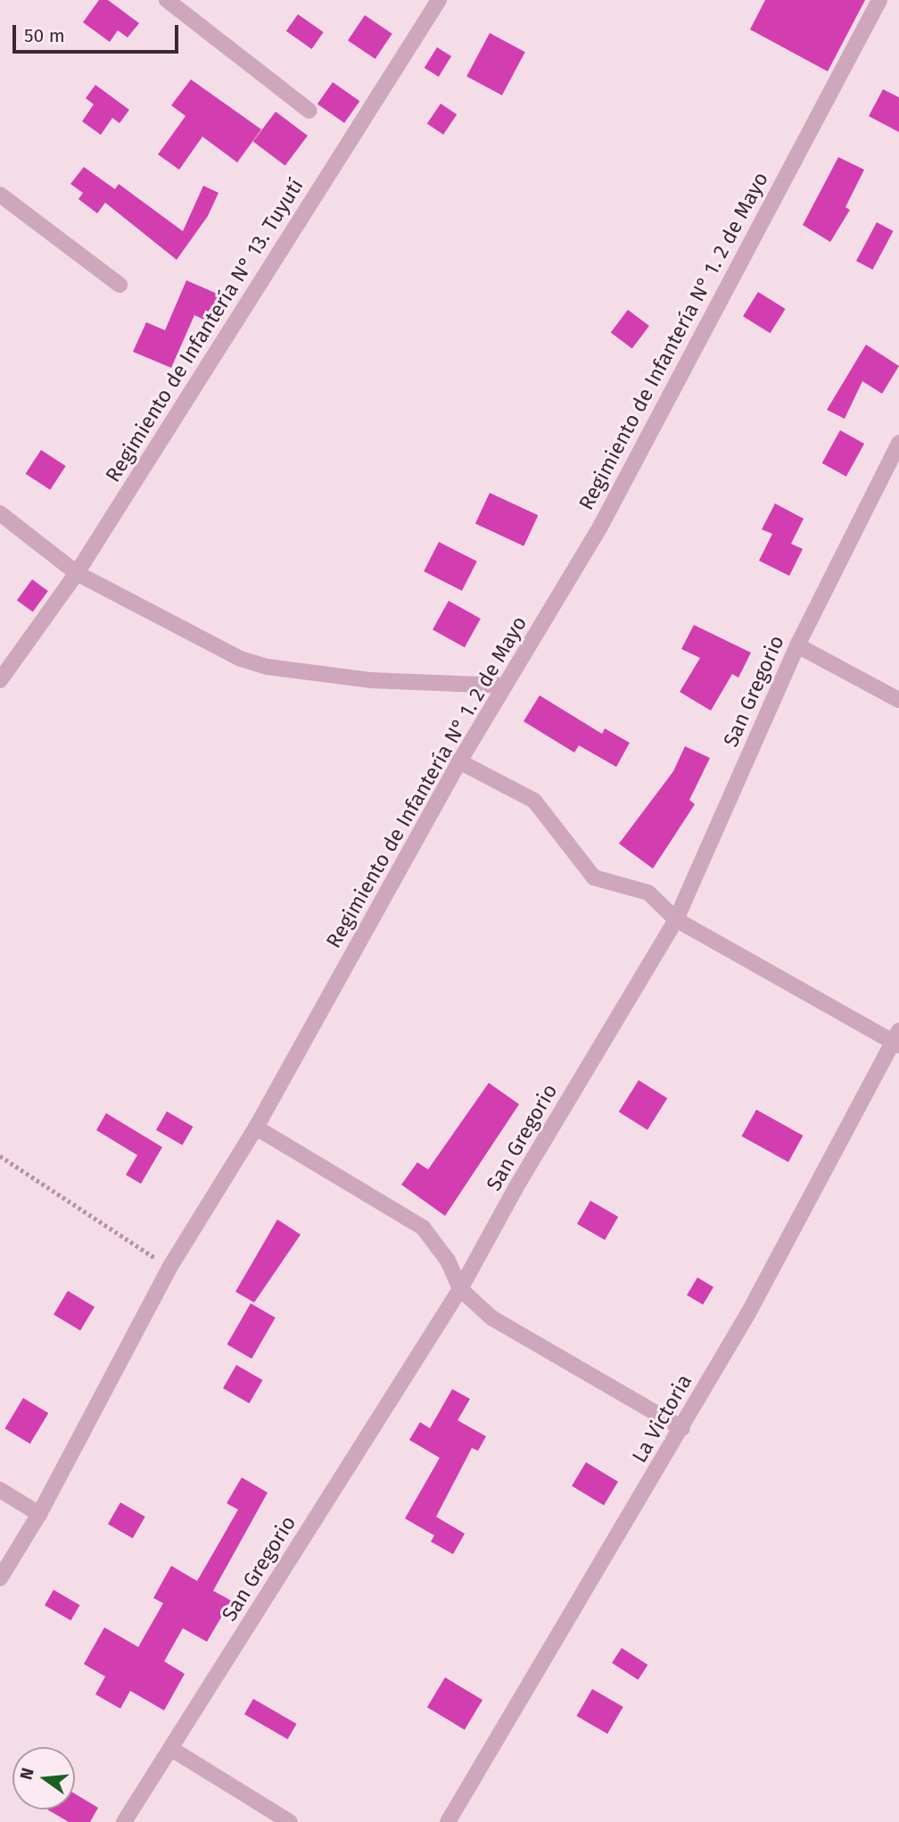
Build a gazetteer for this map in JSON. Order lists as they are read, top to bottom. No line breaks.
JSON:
{"streets":{"street":["Regimiento de Infantería N° 13. Tuyutí","Regimiento de Infantería N° 1. 2 de Mayo","San Gregorio","La Victoria"]},"scale_bar":"50 m","north":"left"}
